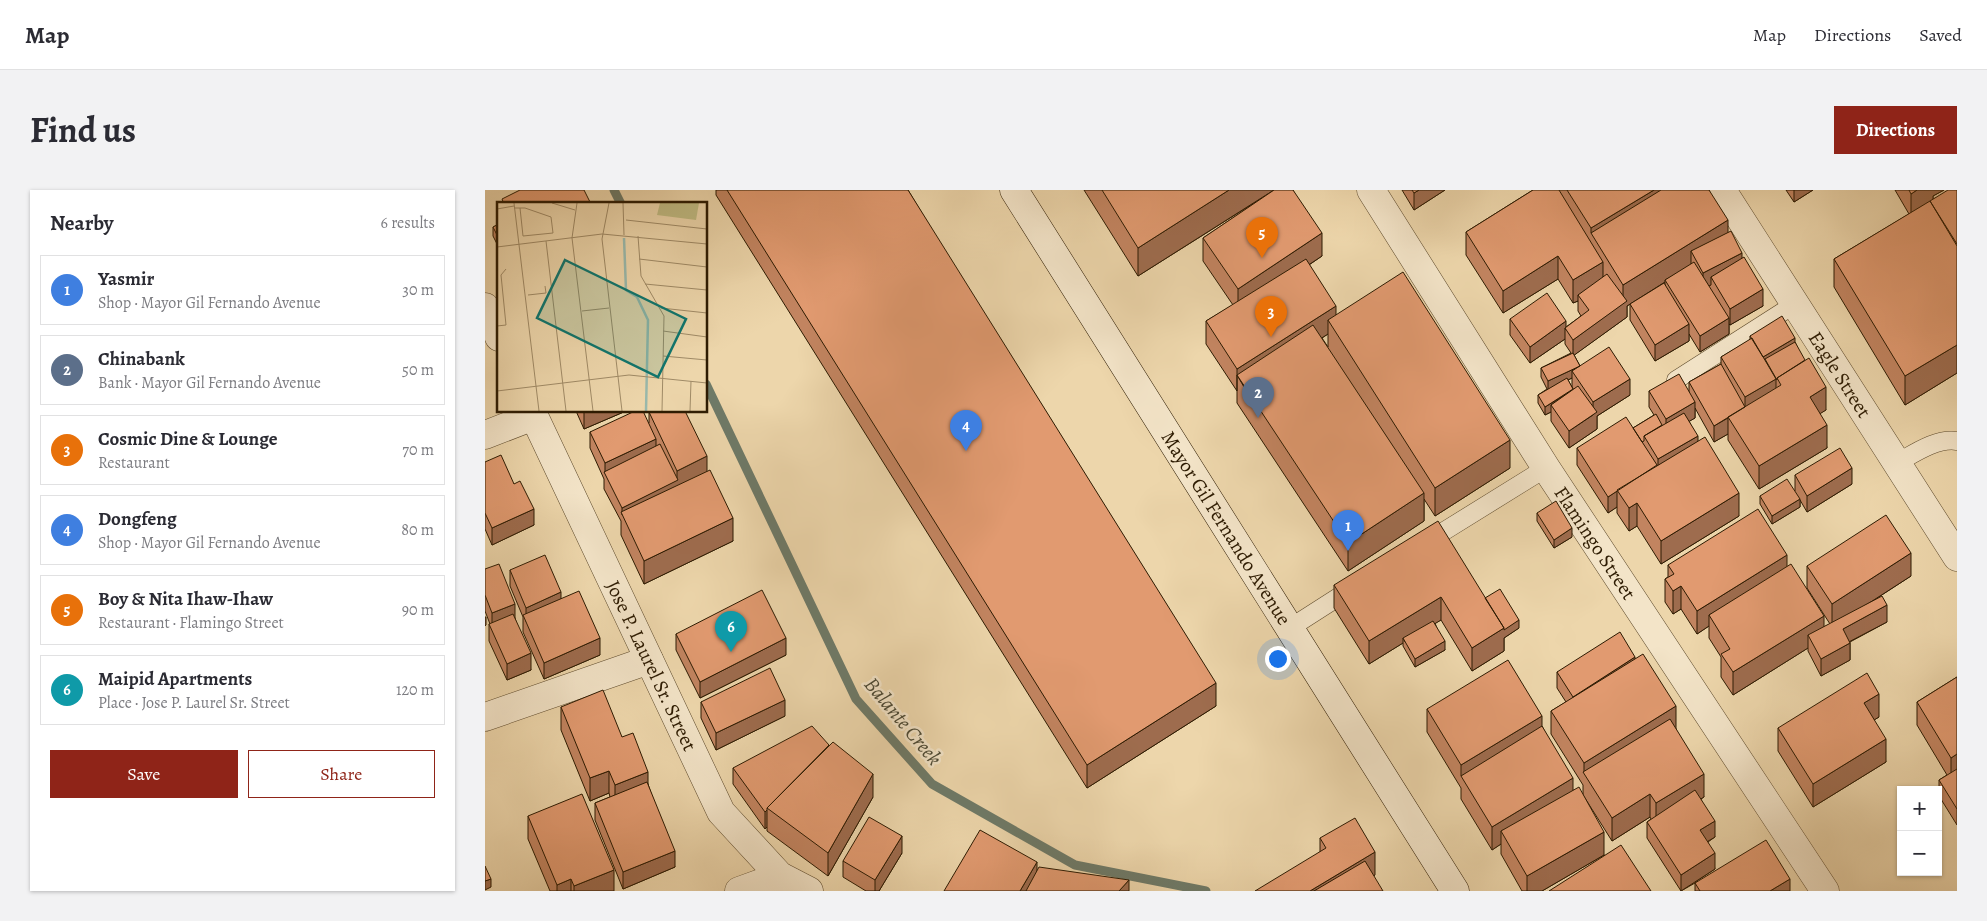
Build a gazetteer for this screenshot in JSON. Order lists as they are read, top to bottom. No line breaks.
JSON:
{"streets":{"street":["Eagle Street","Mayor Gil Fernando Avenue","Flamingo Street","Jose P. Laurel Sr. Street"]},"water":["Balante Creek"],"page":{"header":"Map","nav":["Map","Directions","Saved"],"title":"Find us","buttons":["Directions",["Save","Share"]],"heading":["Nearby","6 results"],"pins":["5","3","2","4","1","6"],"list":[{"mark":"1","name":"Yasmir","note":"Shop · Mayor Gil Fernando Avenue","value":"30 m"},{"mark":"2","name":"Chinabank","note":"Bank · Mayor Gil Fernando Avenue","value":"50 m"},{"mark":"3","name":"Cosmic Dine & Lounge","note":"Restaurant","value":"70 m"},{"mark":"4","name":"Dongfeng","note":"Shop · Mayor Gil Fernando Avenue","value":"80 m"},{"mark":"5","name":"Boy & Nita Ihaw-Ihaw","note":"Restaurant · Flamingo Street","value":"90 m"},{"mark":"6","name":"Maipid Apartments","note":"Place · Jose P. Laurel Sr. Street","value":"120 m"}],"map_buttons":["+","−"]}}
